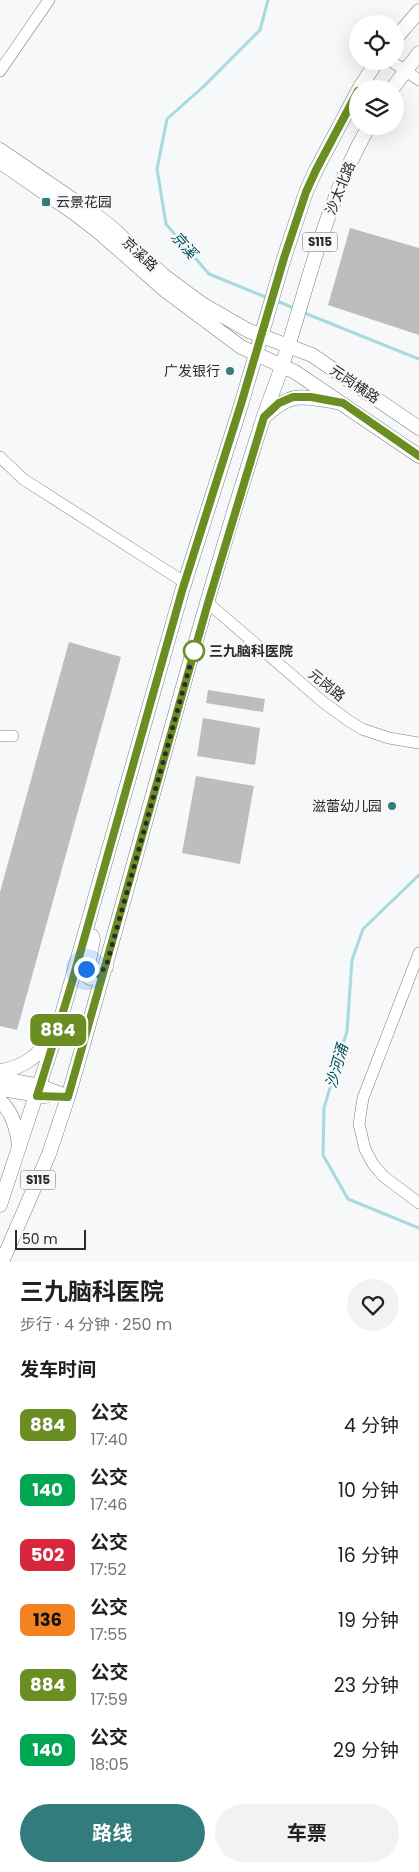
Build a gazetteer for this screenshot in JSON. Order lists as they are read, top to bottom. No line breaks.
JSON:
{"streets":{"main road":["沙太北路","S115","京溪路","元岗横路"],"street":["元岗路"]},"crossings":[["沙太北路","S115"],["沙太北路","京溪路"],["沙太北路","元岗横路"],["S115","京溪路"],["S115","元岗横路"],["S115","元岗路"],["京溪路","元岗横路"]],"water":["京溪","沙河涌"],"places":{"transit":["云景花园"],"other":["广发银行","三九脑科医院","滋蕾幼儿园"]},"lines":["bus line 884"],"scale_bar":"50 m","page":{"on_map":"884","scale":"50 m","heading":[["三九脑科医院","步行 · 4 分钟 · 250 m"],"发车时间"],"list":[{"mark":"884","name":"公交","note":"17:40","value":"4 分钟"},{"mark":"140","name":"公交","note":"17:46","value":"10 分钟"},{"mark":"502","name":"公交","note":"17:52","value":"16 分钟"},{"mark":"136","name":"公交","note":"17:55","value":"19 分钟"},{"mark":"884","name":"公交","note":"17:59","value":"23 分钟"},{"mark":"140","name":"公交","note":"18:05","value":"29 分钟"}],"buttons":["路线","车票"]}}
